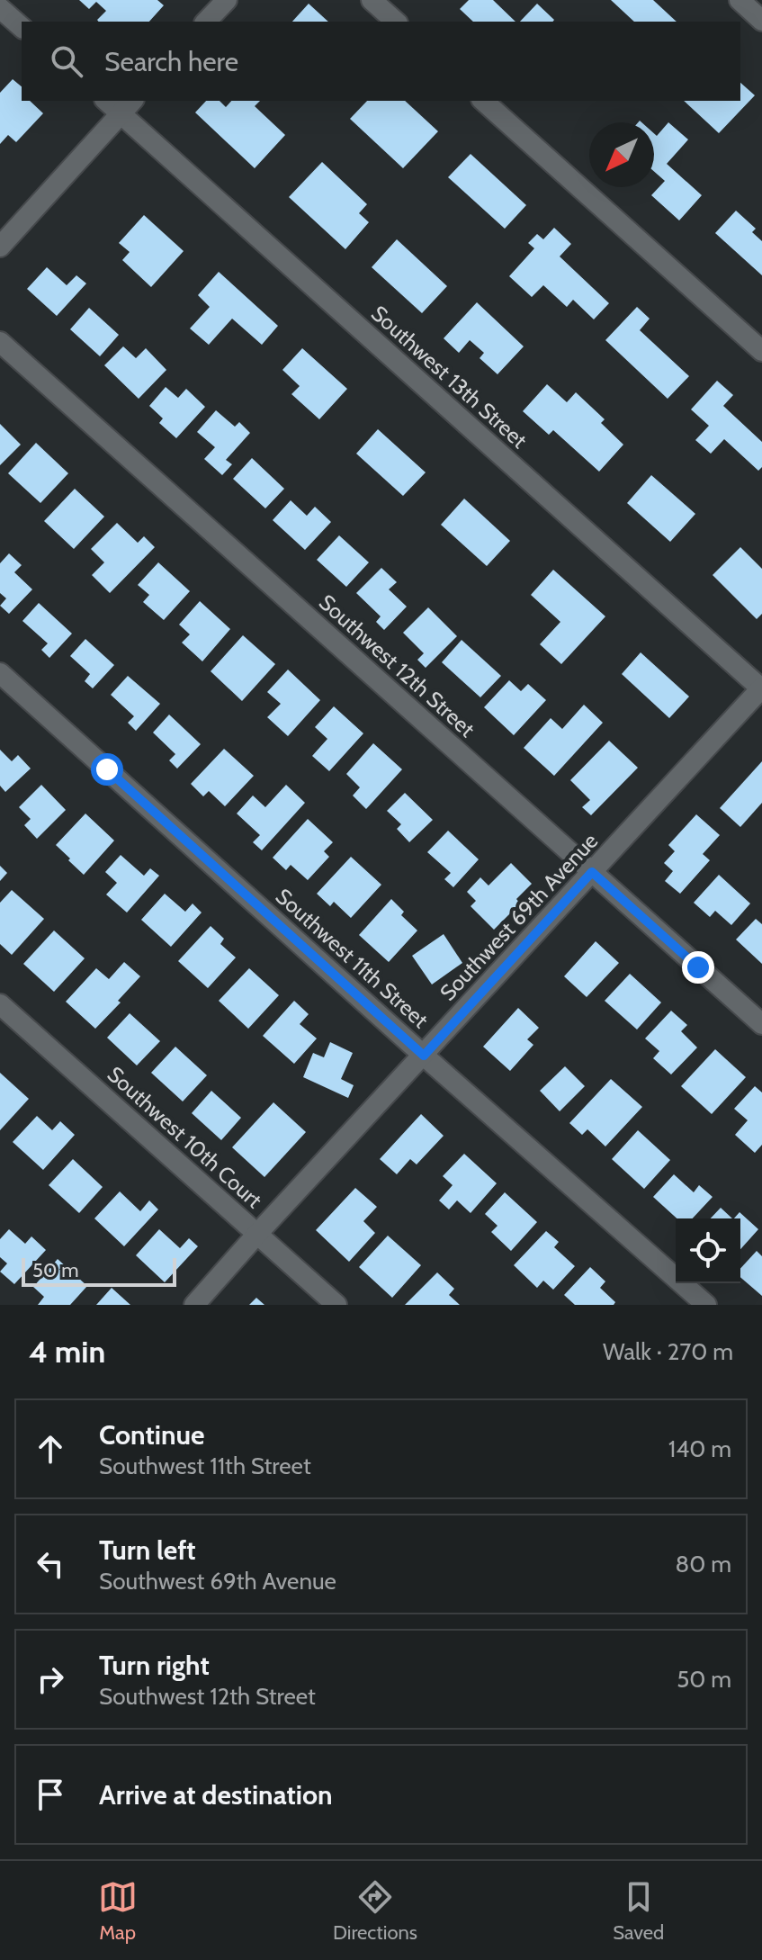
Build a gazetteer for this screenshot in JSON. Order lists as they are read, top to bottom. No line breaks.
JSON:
{"streets":{"street":["Southwest 13th Street","Southwest 12th Street","Southwest 69th Avenue","Southwest 11th Street","Southwest 10th Court"]},"crossings":[["Southwest 13th Street","Southwest 69th Avenue"],["Southwest 12th Street","Southwest 69th Avenue"],["Southwest 69th Avenue","Southwest 11th Street"],["Southwest 69th Avenue","Southwest 10th Court"]],"scale_bar":"50 m","north":"bottom left","page":{"search":"Search here","scale":"50 m","heading":["4 min","Walk · 270 m"],"list":[["Continue","Southwest 11th Street","140 m"],["Turn left","Southwest 69th Avenue","80 m"],["Turn right","Southwest 12th Street","50 m"],"Arrive at destination"],"nav":["Map","Directions","Saved"]}}
